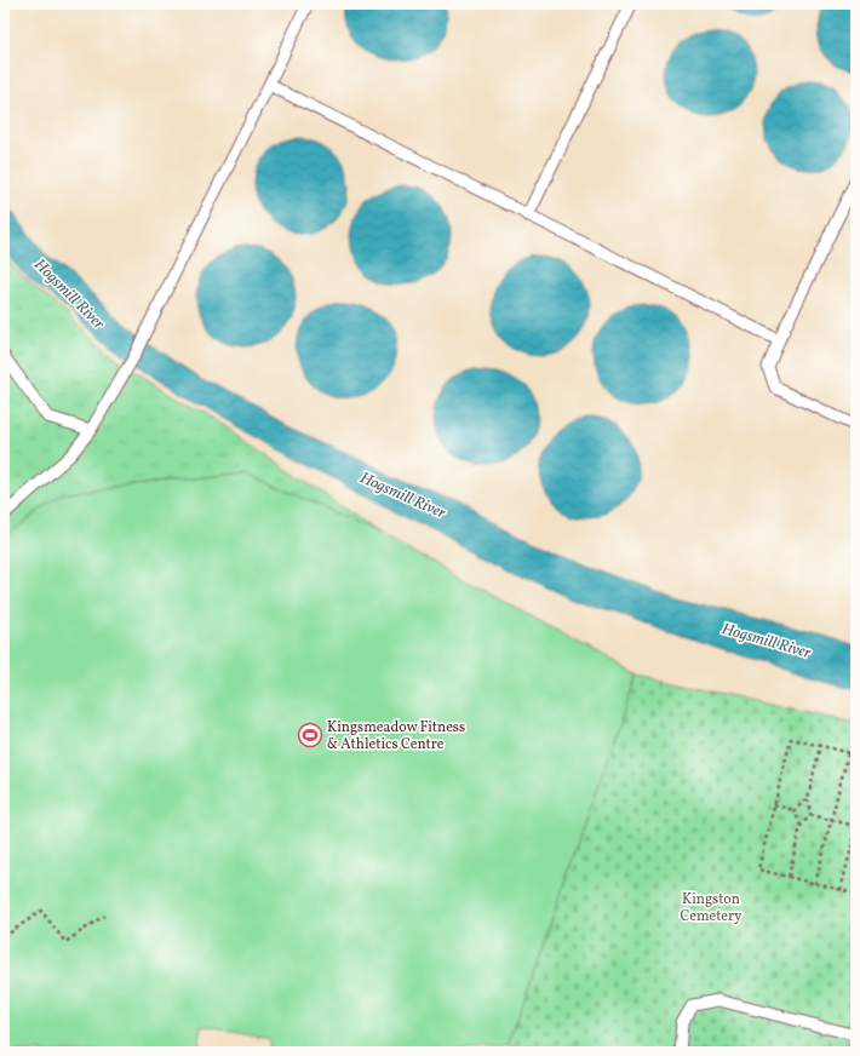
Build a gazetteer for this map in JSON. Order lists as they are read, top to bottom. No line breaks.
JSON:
{"water":["Hogsmill River"],"parks":["Kingston Cemetery"],"places":{"sports":["Kingsmeadow Fitness & Athletics Centre"]}}
